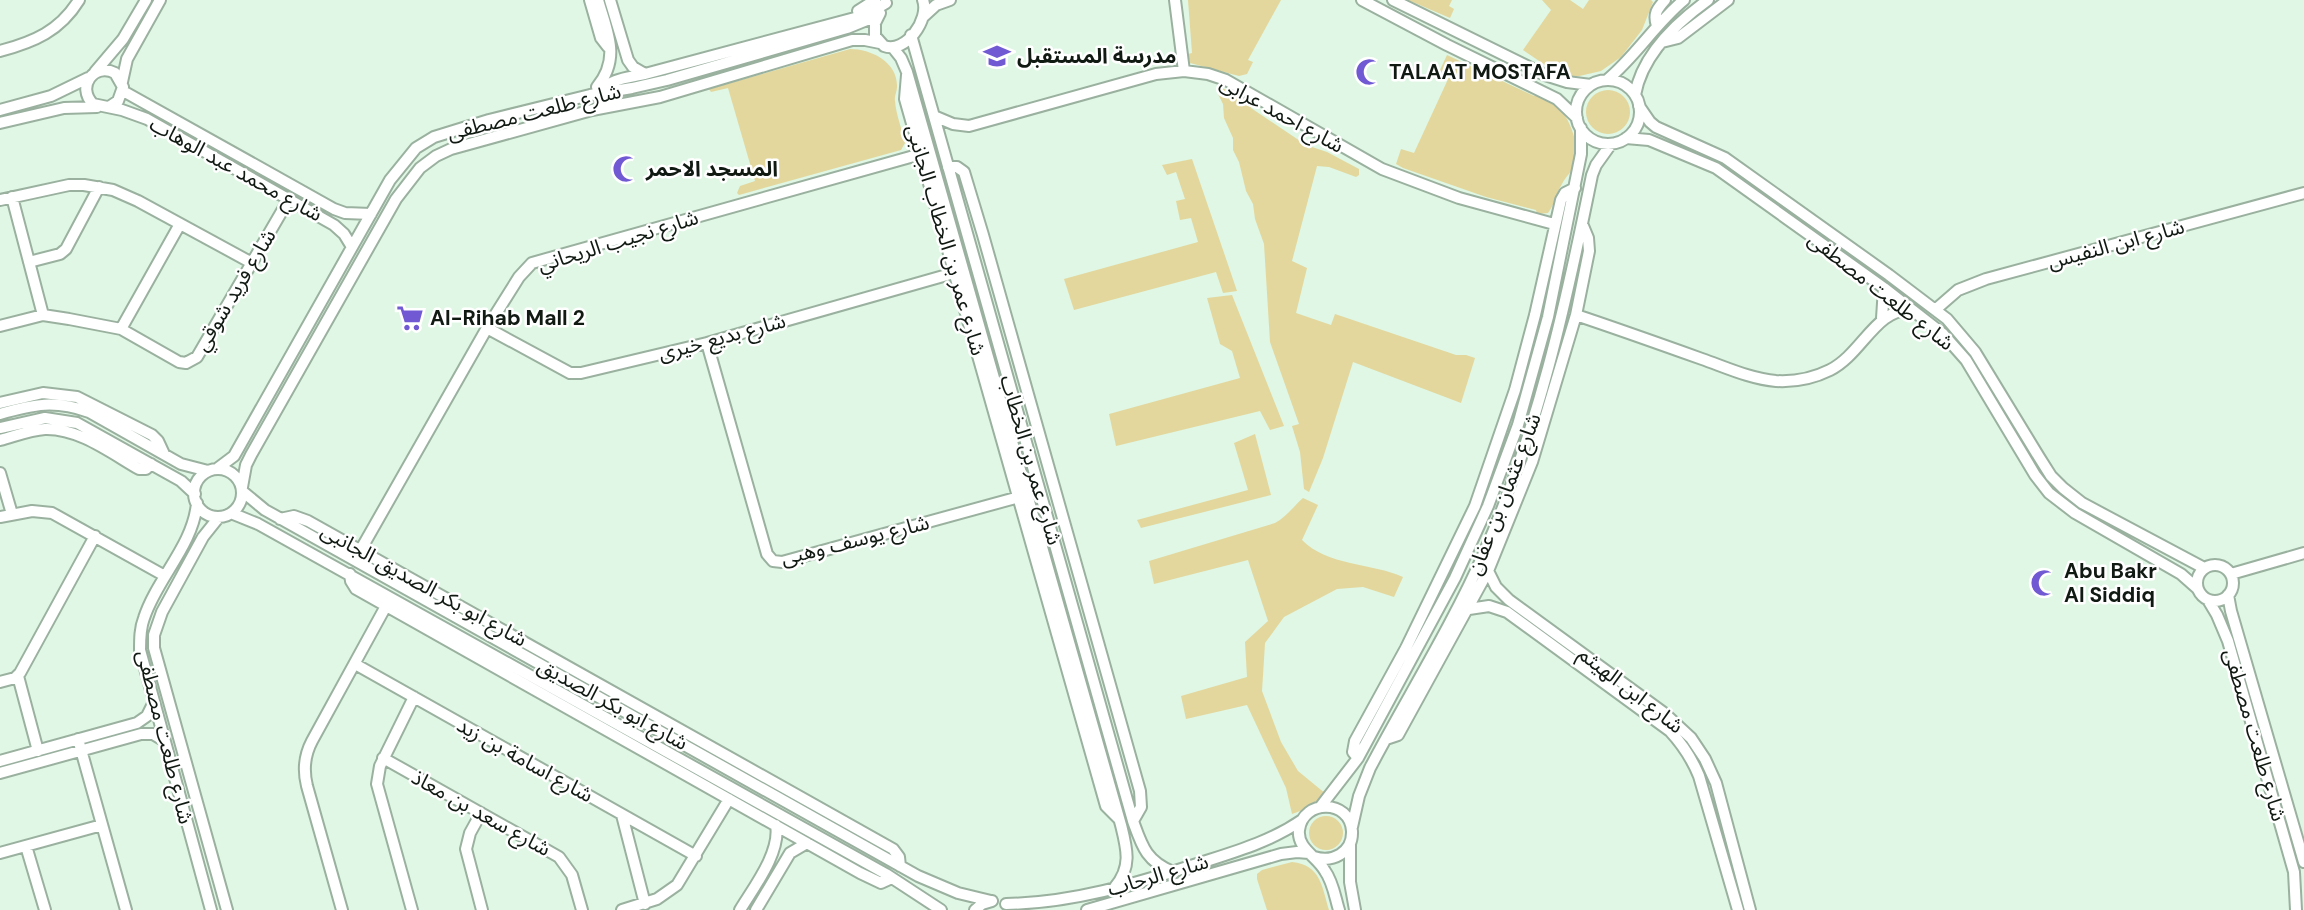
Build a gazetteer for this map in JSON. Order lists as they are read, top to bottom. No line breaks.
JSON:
{"streets":{"street":["شارع طلعت مصطفى","شارع احمد عرابى","شارع محمد عبد الوهاب","شارع عمر بن الخطاب الجانبى","شارع نجيب الريحاني","شارع ابن النفيس","شارع فريد شوقي","شارع بديع خيرى","شارع عمر بن الخطاب","شارع عثمان بن عفان","شارع يوسف وهبى","شارع ابو بكر الصديق الجانبى","شارع ابن الهيثم","شارع ابو بكر الصديق","شارع اسامة بن زيد","شارع سعد بن معاذ","شارع الرحاب"]},"crossings":[["شارع طلعت مصطفى","شارع محمد عبد الوهاب"],["شارع طلعت مصطفى","شارع ابن النفيس"],["شارع طلعت مصطفى","شارع عمر بن الخطاب"],["شارع طلعت مصطفى","شارع عثمان بن عفان"],["شارع طلعت مصطفى","شارع ابو بكر الصديق"],["شارع احمد عرابى","شارع عمر بن الخطاب"],["شارع محمد عبد الوهاب","شارع فريد شوقي"],["شارع عمر بن الخطاب الجانبى","شارع نجيب الريحاني"],["شارع عمر بن الخطاب الجانبى","شارع بديع خيرى"],["شارع عمر بن الخطاب الجانبى","شارع عمر بن الخطاب"],["شارع عمر بن الخطاب الجانبى","شارع يوسف وهبى"],["شارع نجيب الريحاني","شارع بديع خيرى"],["شارع نجيب الريحاني","شارع ابو بكر الصديق الجانبى"],["شارع بديع خيرى","شارع عمر بن الخطاب"],["شارع بديع خيرى","شارع يوسف وهبى"],["شارع عمر بن الخطاب","شارع الرحاب"],["شارع عثمان بن عفان","شارع الرحاب"],["شارع ابو بكر الصديق الجانبى","شارع ابو بكر الصديق"],["شارع ابو بكر الصديق","شارع الرحاب"]],"places":{"school or university":["مدرسة المستقبل"],"mosque":["TALAAT MOSTAFA","المسجد الاحمر","Abu Bakr Al Siddiq"],"supermarket":["Al-Rihab Mall 2"]}}
